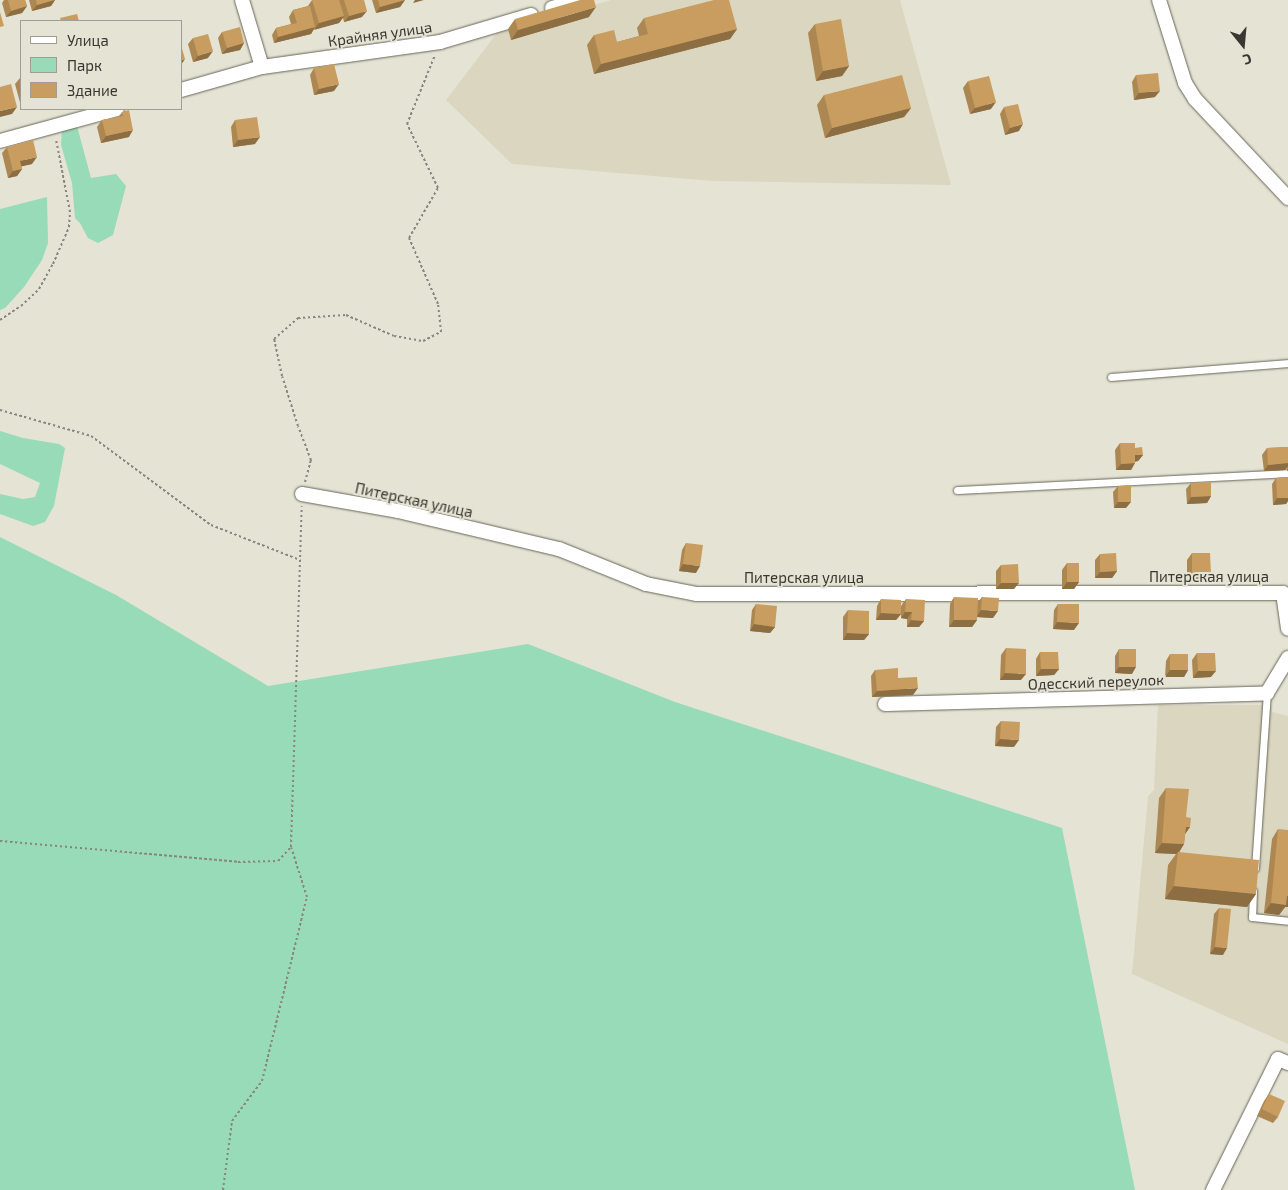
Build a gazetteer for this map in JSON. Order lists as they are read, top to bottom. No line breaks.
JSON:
{"streets":{"street":["Крайняя улица","Питерская улица","Одесский переулок"]},"legend":["Улица","Парк","Здание"],"north":"bottom"}
